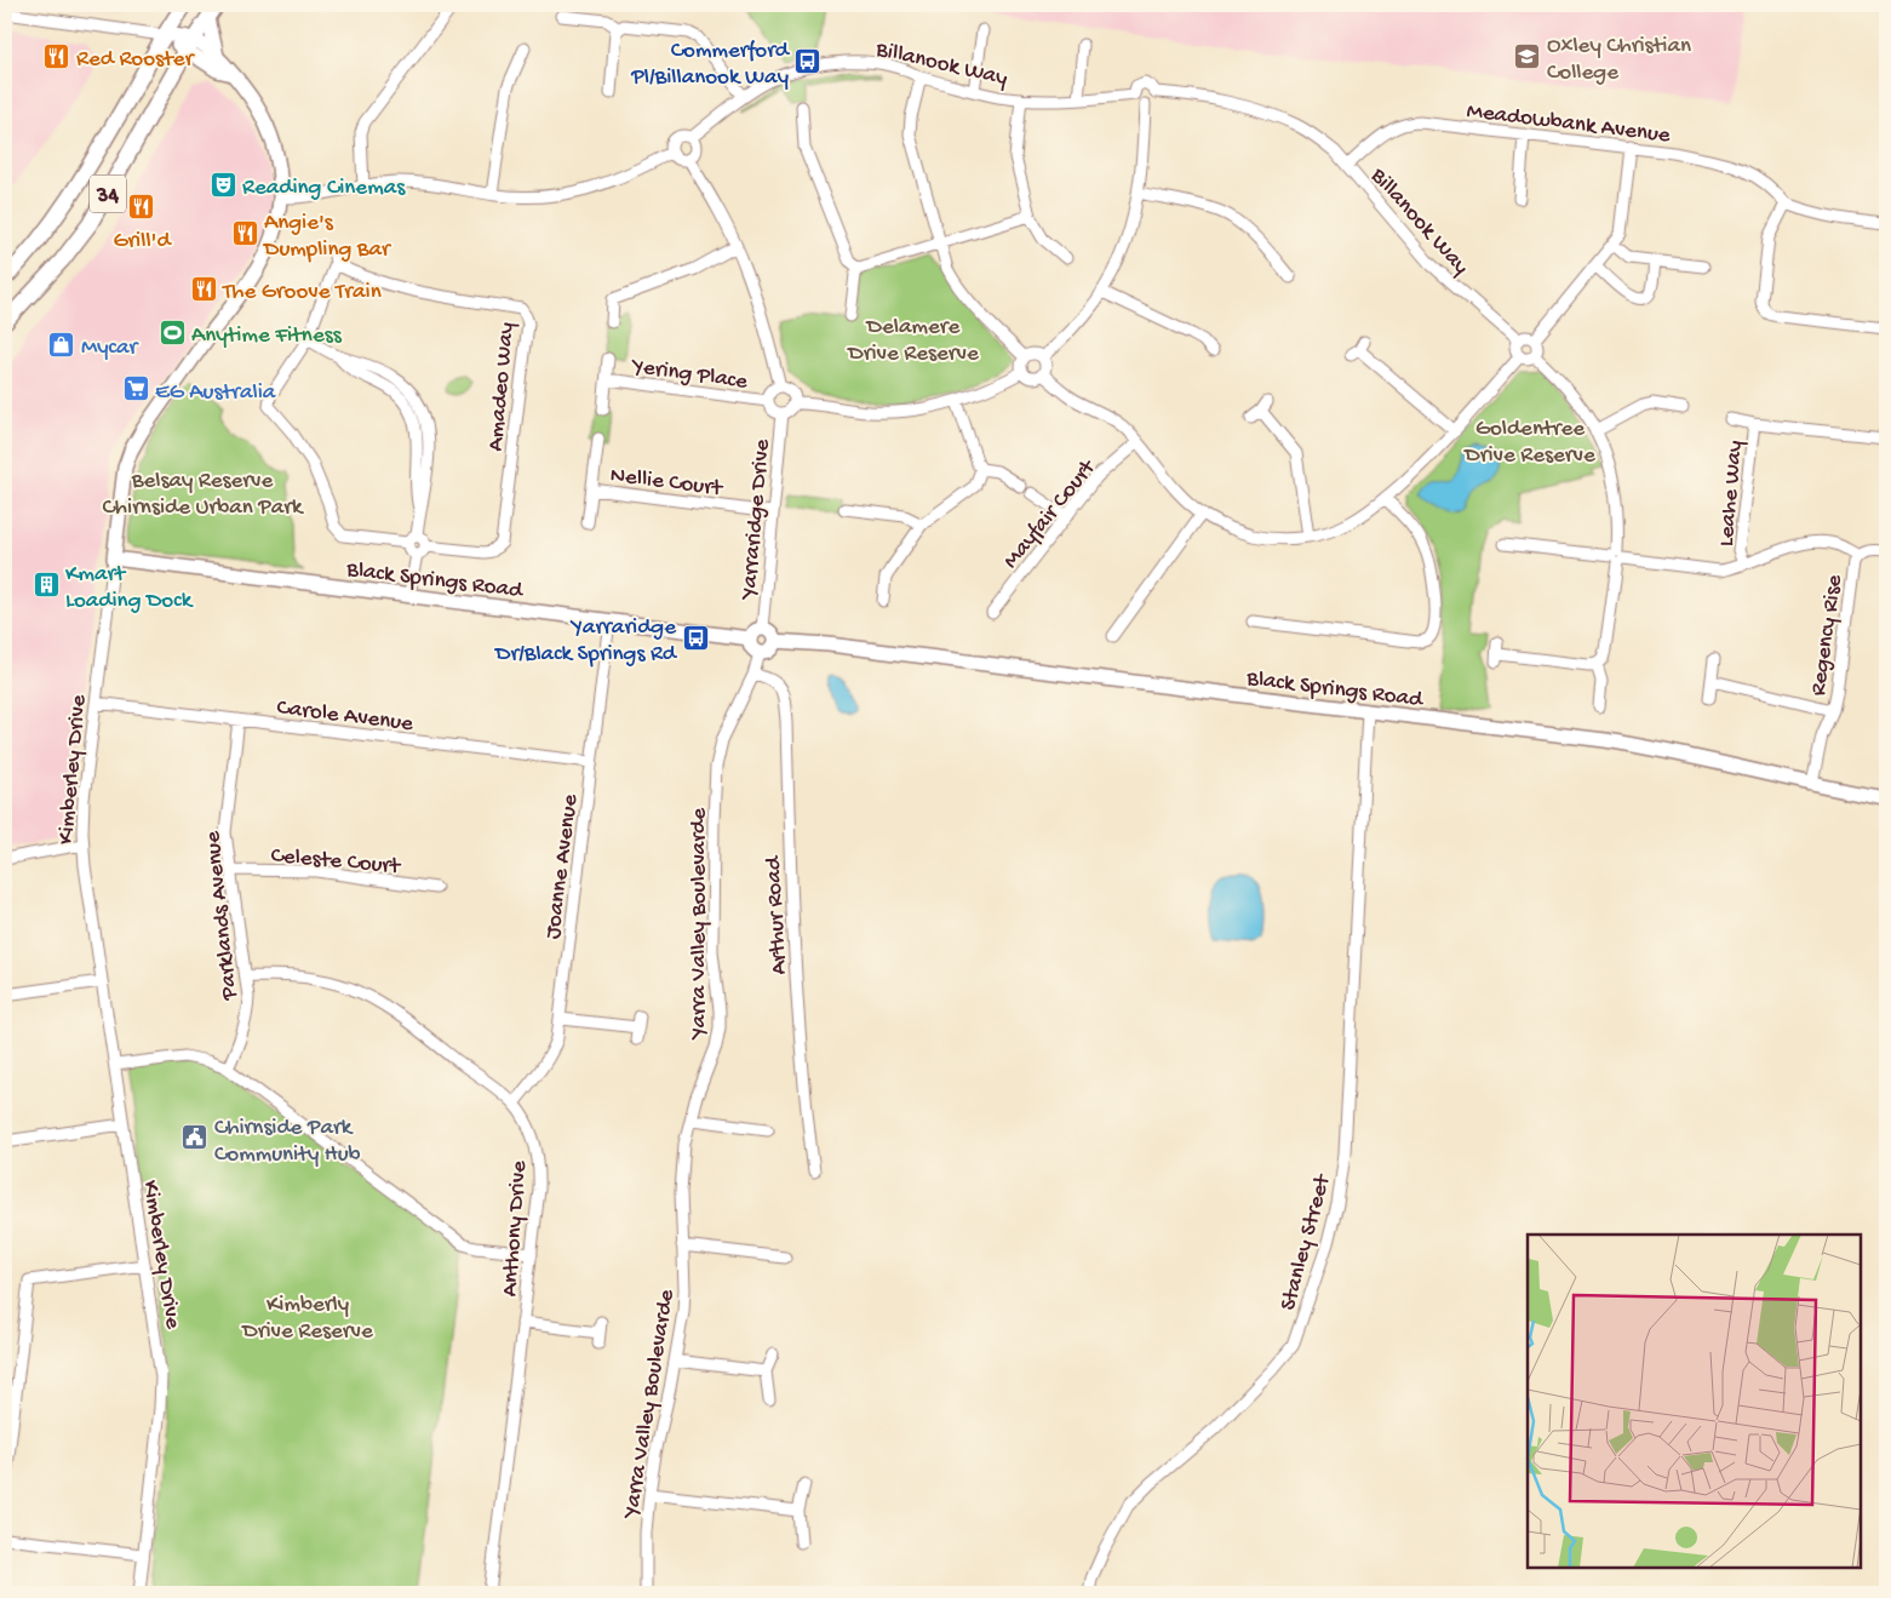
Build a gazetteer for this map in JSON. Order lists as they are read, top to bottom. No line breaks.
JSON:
{"streets":{"highway":["34"],"main road":["Black Springs Road","Kimberley Drive"],"street":["Billanook Way","Meadowbank Avenue","Yering Place","Amadeo Way","Nellie Court","Leahe Way","Mayfair Court","Yarraridge Drive","Regency Rise","Carole Avenue","Celeste Court","Joanne Avenue","Parklands Avenue","Arthur Road","Yarra Valley Boulevarde","Anthony Drive","Stanley Street"]},"crossings":[["Billanook Way","Meadowbank Avenue"],["34","Kimberley Drive"],["Yering Place","Yarraridge Drive"],["Nellie Court","Yarraridge Drive"],["Yarraridge Drive","Black Springs Road"],["Yarraridge Drive","Yarra Valley Boulevarde"],["Black Springs Road","Regency Rise"],["Black Springs Road","Kimberley Drive"],["Black Springs Road","Joanne Avenue"],["Black Springs Road","Yarra Valley Boulevarde"],["Black Springs Road","Stanley Street"],["Carole Avenue","Kimberley Drive"],["Carole Avenue","Joanne Avenue"],["Carole Avenue","Parklands Avenue"],["Celeste Court","Parklands Avenue"],["Joanne Avenue","Anthony Drive"],["Parklands Avenue","Anthony Drive"],["Arthur Road","Yarra Valley Boulevarde"]],"parks":["Delamere Drive Reserve","Goldentree Drive Reserve","Belsay Reserve Chirnside Urban Park","Kimberly Drive Reserve"],"places":{"restaurant":["Red Rooster","Grill'd","Angie's Dumpling Bar","The Groove Train"],"school or university":["Oxley Christian College"],"bus stop":["Commerford Pl/Billanook Way","Yarraridge Dr/Black Springs Rd"],"theatre":["Reading Cinemas"],"sports":["Anytime Fitness"],"shop":["Mycar"],"supermarket":["EG Australia"],"building":["Kmart Loading Dock"],"public building":["Chirnside Park Community Hub"]}}
